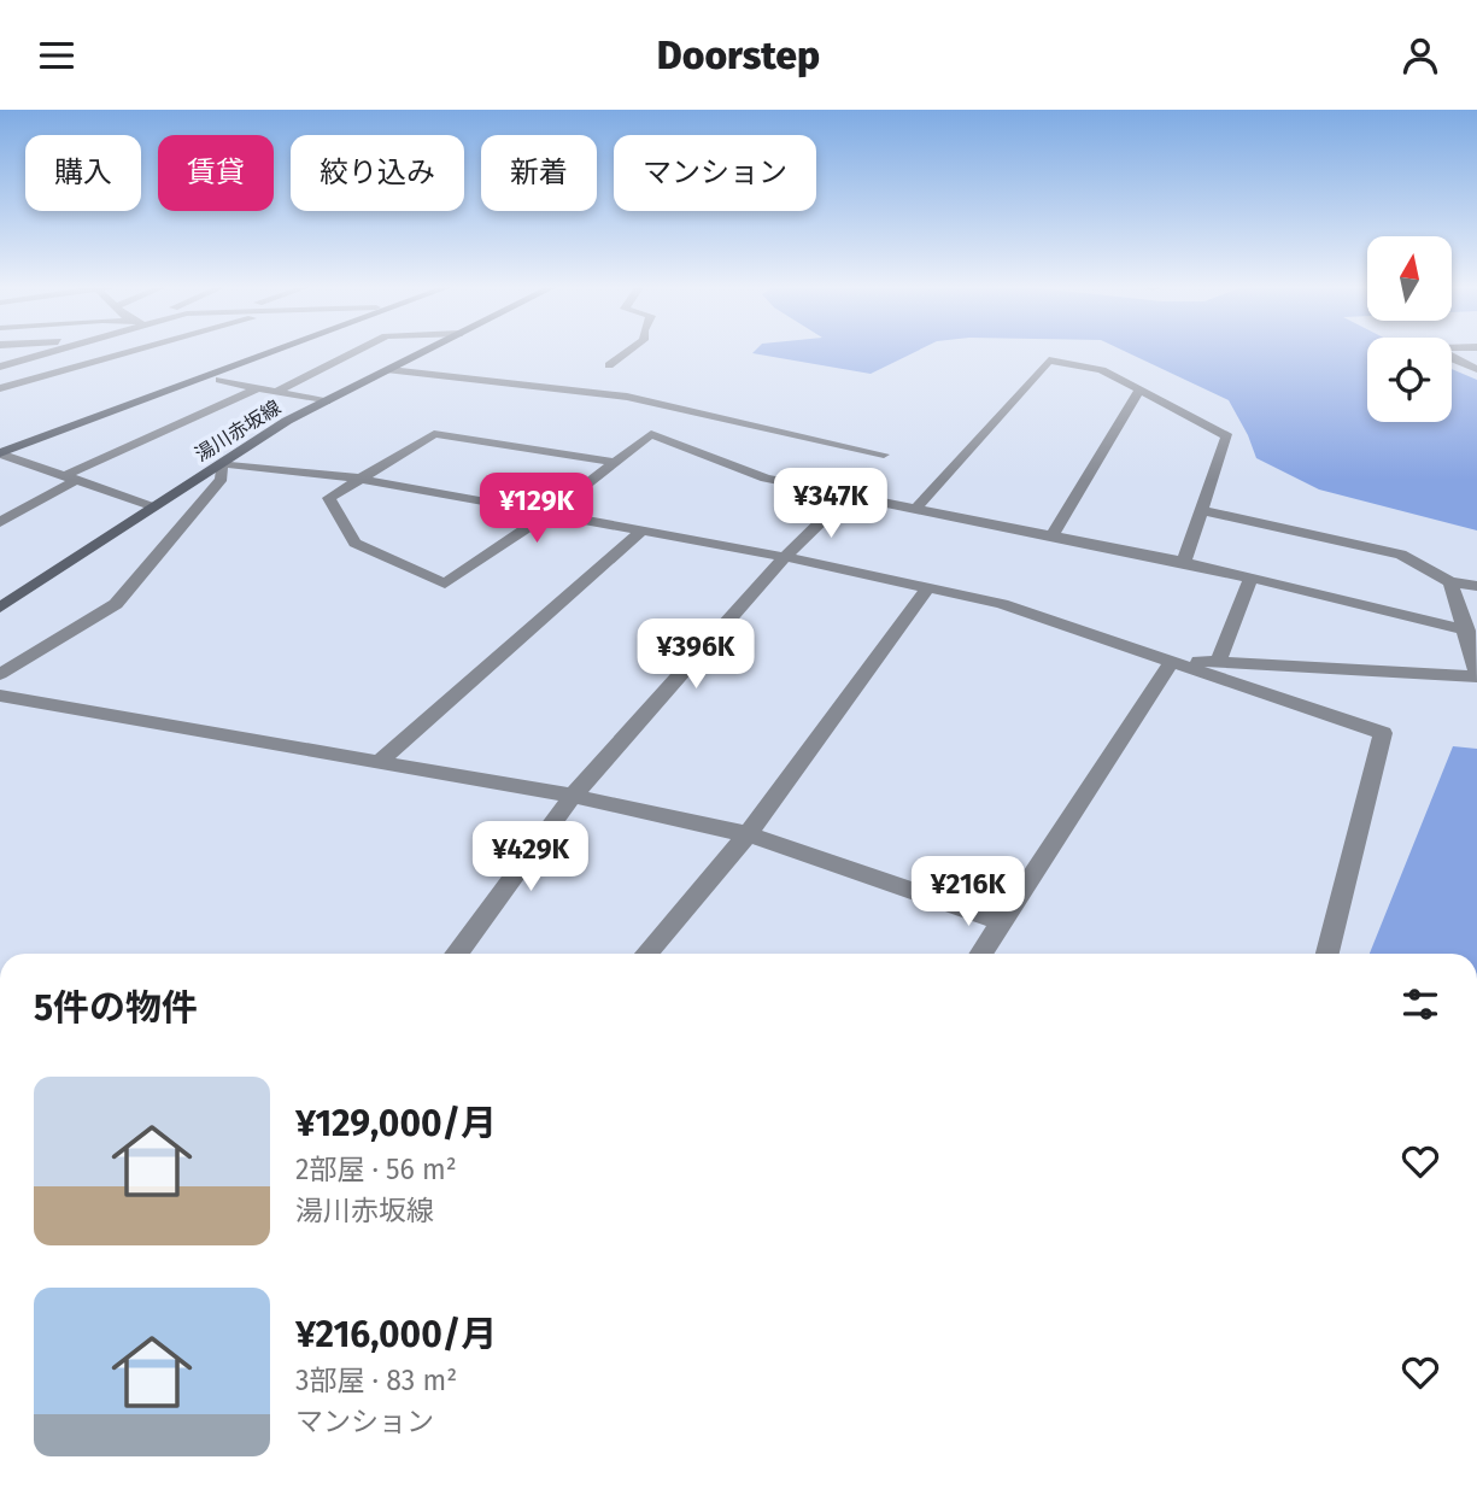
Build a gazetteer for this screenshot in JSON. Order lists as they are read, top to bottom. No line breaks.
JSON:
{"streets":{"street":["湯川赤坂線"]},"north":"top","page":{"header":"Doorstep","chip":["購入","賃貸","絞り込み","新着","マンション"],"price":["¥347K","¥129K","¥396K","¥429K","¥216K"],"heading":"5件の物件","list":[{"name":"¥129,000/月","note":"2部屋 · 56 m² · 湯川赤坂線"},{"name":"¥216,000/月","note":"3部屋 · 83 m² · マンション"}]}}
